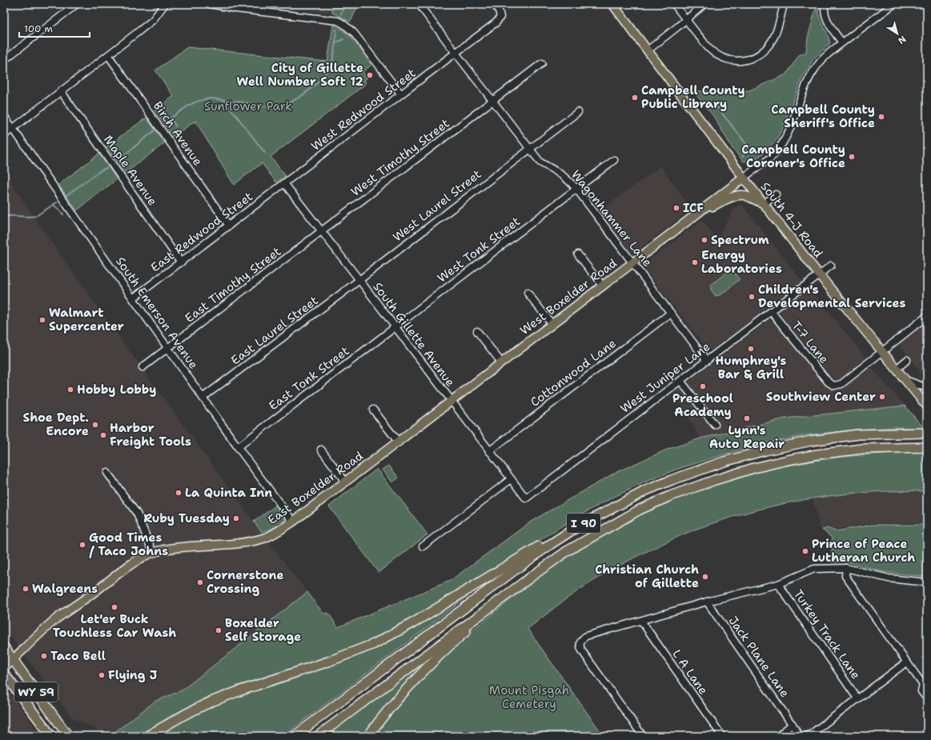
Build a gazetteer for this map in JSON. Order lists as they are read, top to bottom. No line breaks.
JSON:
{"streets":{"highway":["I 90","WY 59"],"main road":["South 4-J Road","West Boxelder Road","East Boxelder Road"],"street":["West Redwood Street","Birch Avenue","West Timothy Street","Maple Avenue","West Laurel Street","Wagonhammer Lane","East Redwood Street","West Tonk Street","East Timothy Street","South Emerson Avenue","East Laurel Street","South Gillette Avenue","T-7 Lane","Cottonwood Lane","West Juniper Lane","East Tonk Street","Turkey Track Lane","Jack Plane Lane","L A Lane"]},"crossings":[["West Redwood Street","Wagonhammer Lane"],["West Redwood Street","East Redwood Street"],["West Redwood Street","South Gillette Avenue"],["Birch Avenue","East Redwood Street"],["West Timothy Street","Wagonhammer Lane"],["West Timothy Street","East Timothy Street"],["West Timothy Street","South Gillette Avenue"],["Maple Avenue","East Redwood Street"],["West Laurel Street","Wagonhammer Lane"],["West Laurel Street","East Laurel Street"],["West Laurel Street","South Gillette Avenue"],["Wagonhammer Lane","West Tonk Street"],["Wagonhammer Lane","West Boxelder Road"],["Wagonhammer Lane","Cottonwood Lane"],["Wagonhammer Lane","West Juniper Lane"],["South 4-J Road","T-7 Lane"],["South 4-J Road","West Juniper Lane"],["East Redwood Street","South Emerson Avenue"],["East Redwood Street","South Gillette Avenue"],["West Tonk Street","South Gillette Avenue"],["West Tonk Street","East Tonk Street"],["East Timothy Street","South Emerson Avenue"],["East Timothy Street","South Gillette Avenue"],["West Boxelder Road","South Gillette Avenue"],["West Boxelder Road","East Boxelder Road"],["South Emerson Avenue","East Laurel Street"],["South Emerson Avenue","East Tonk Street"],["South Emerson Avenue","East Boxelder Road"],["East Laurel Street","South Gillette Avenue"],["South Gillette Avenue","Cottonwood Lane"],["South Gillette Avenue","West Juniper Lane"],["South Gillette Avenue","East Tonk Street"],["South Gillette Avenue","East Boxelder Road"],["T-7 Lane","West Juniper Lane"],["East Boxelder Road","WY 59"],["Turkey Track Lane","Jack Plane Lane"]],"parks":["Sunflower Park","Mount Pisgah Cemetery"],"places":["City of Gillette Well Number Soft 12","Campbell County Public Library","Campbell County Sheriff's Office","Campbell County Coroner's Office","ICF","Spectrum","Energy Laboratories","Children's Developmental Services","Walmart Supercenter","Humphrey's Bar & Grill","Preschool Academy","Hobby Lobby","Southview Center","Lynn's Auto Repair","Shoe Dept. Encore","Harbor Freight Tools","La Quinta Inn","Ruby Tuesday","Good Times / Taco Johns","Prince of Peace Lutheran Church","Christian Church of Gillette","Cornerstone Crossing","Walgreens","Let'er Buck Touchless Car Wash","Boxelder Self Storage","Taco Bell","Flying J"],"scale_bar":"100 m","north":"bottom right"}
